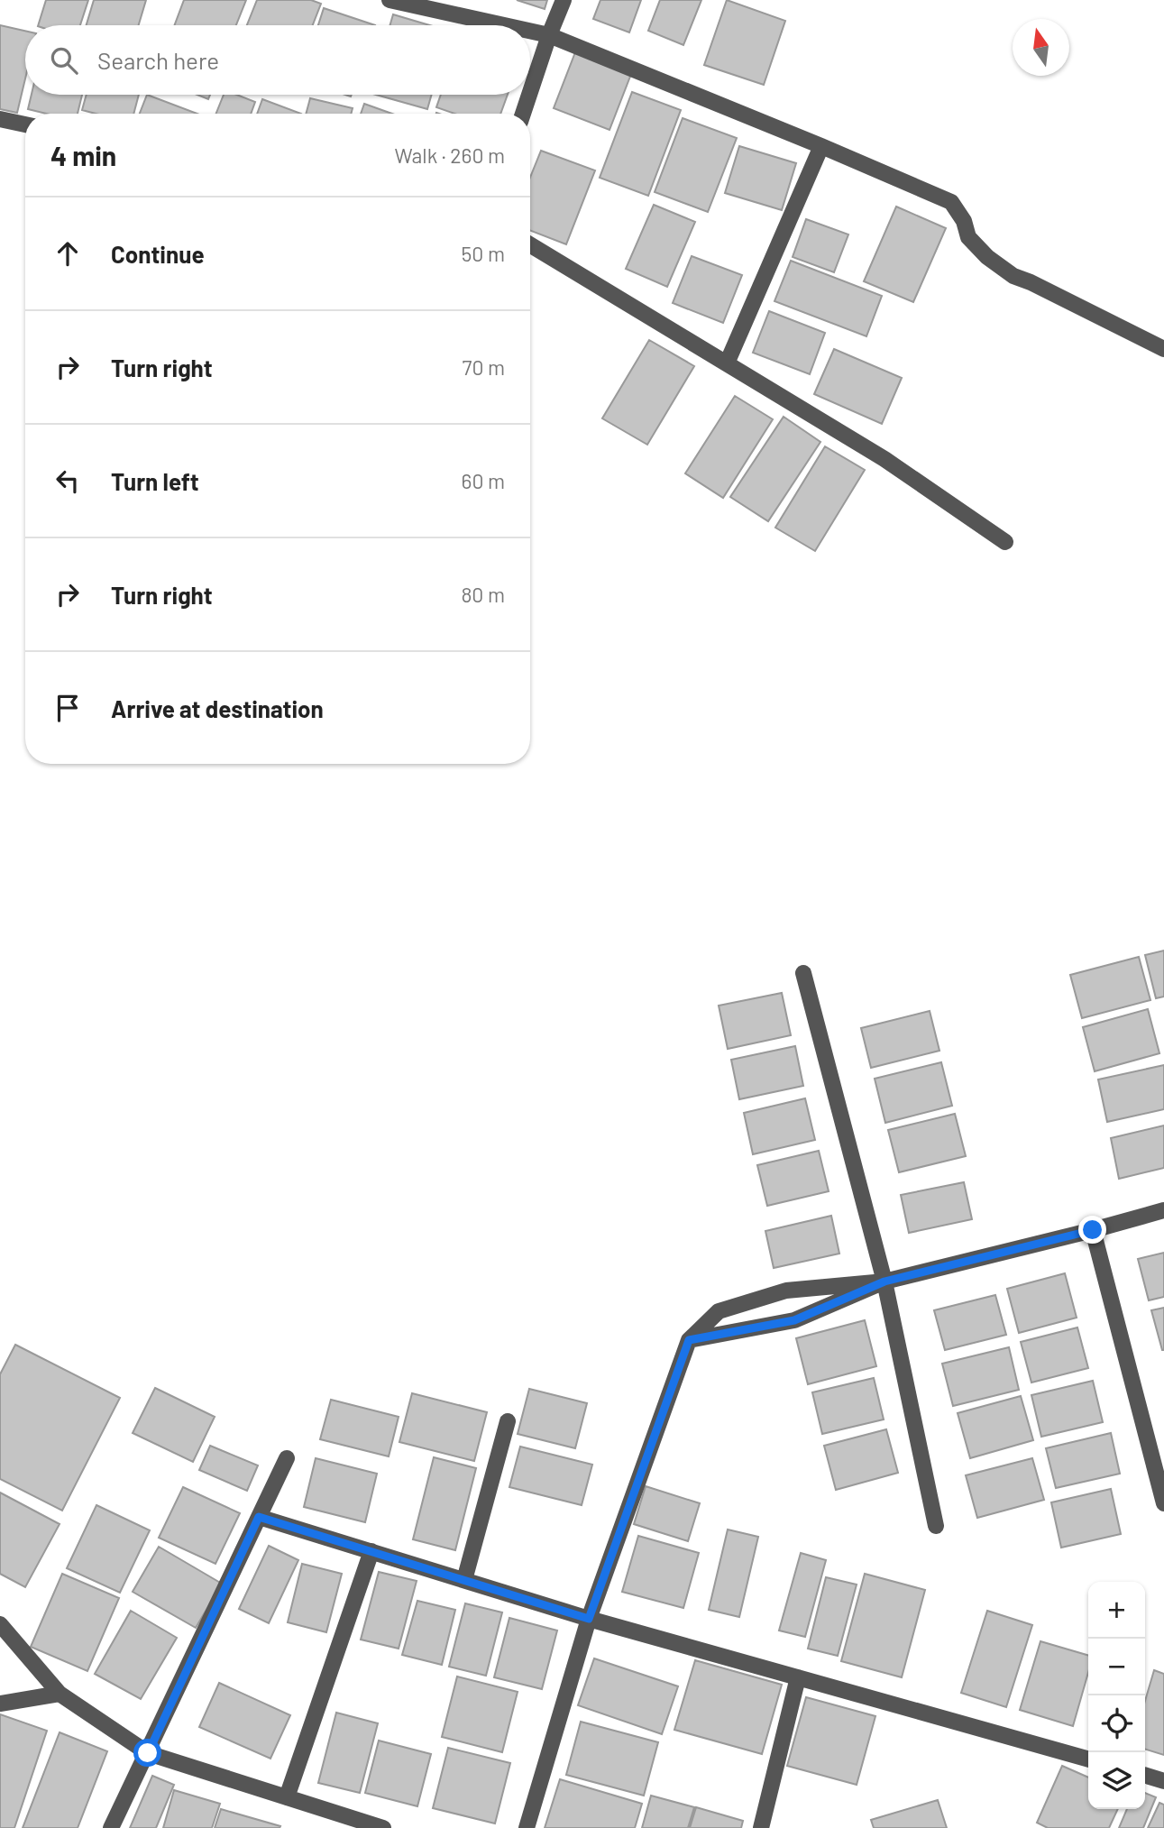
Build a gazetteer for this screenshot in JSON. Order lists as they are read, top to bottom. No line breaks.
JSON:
{"north":"top","page":{"search":"Search here","heading":["4 min","Walk · 260 m"],"list":[["Continue","50 m"],["Turn right","70 m"],["Turn left","60 m"],["Turn right","80 m"],"Arrive at destination"],"map_buttons":["+","−"]}}
